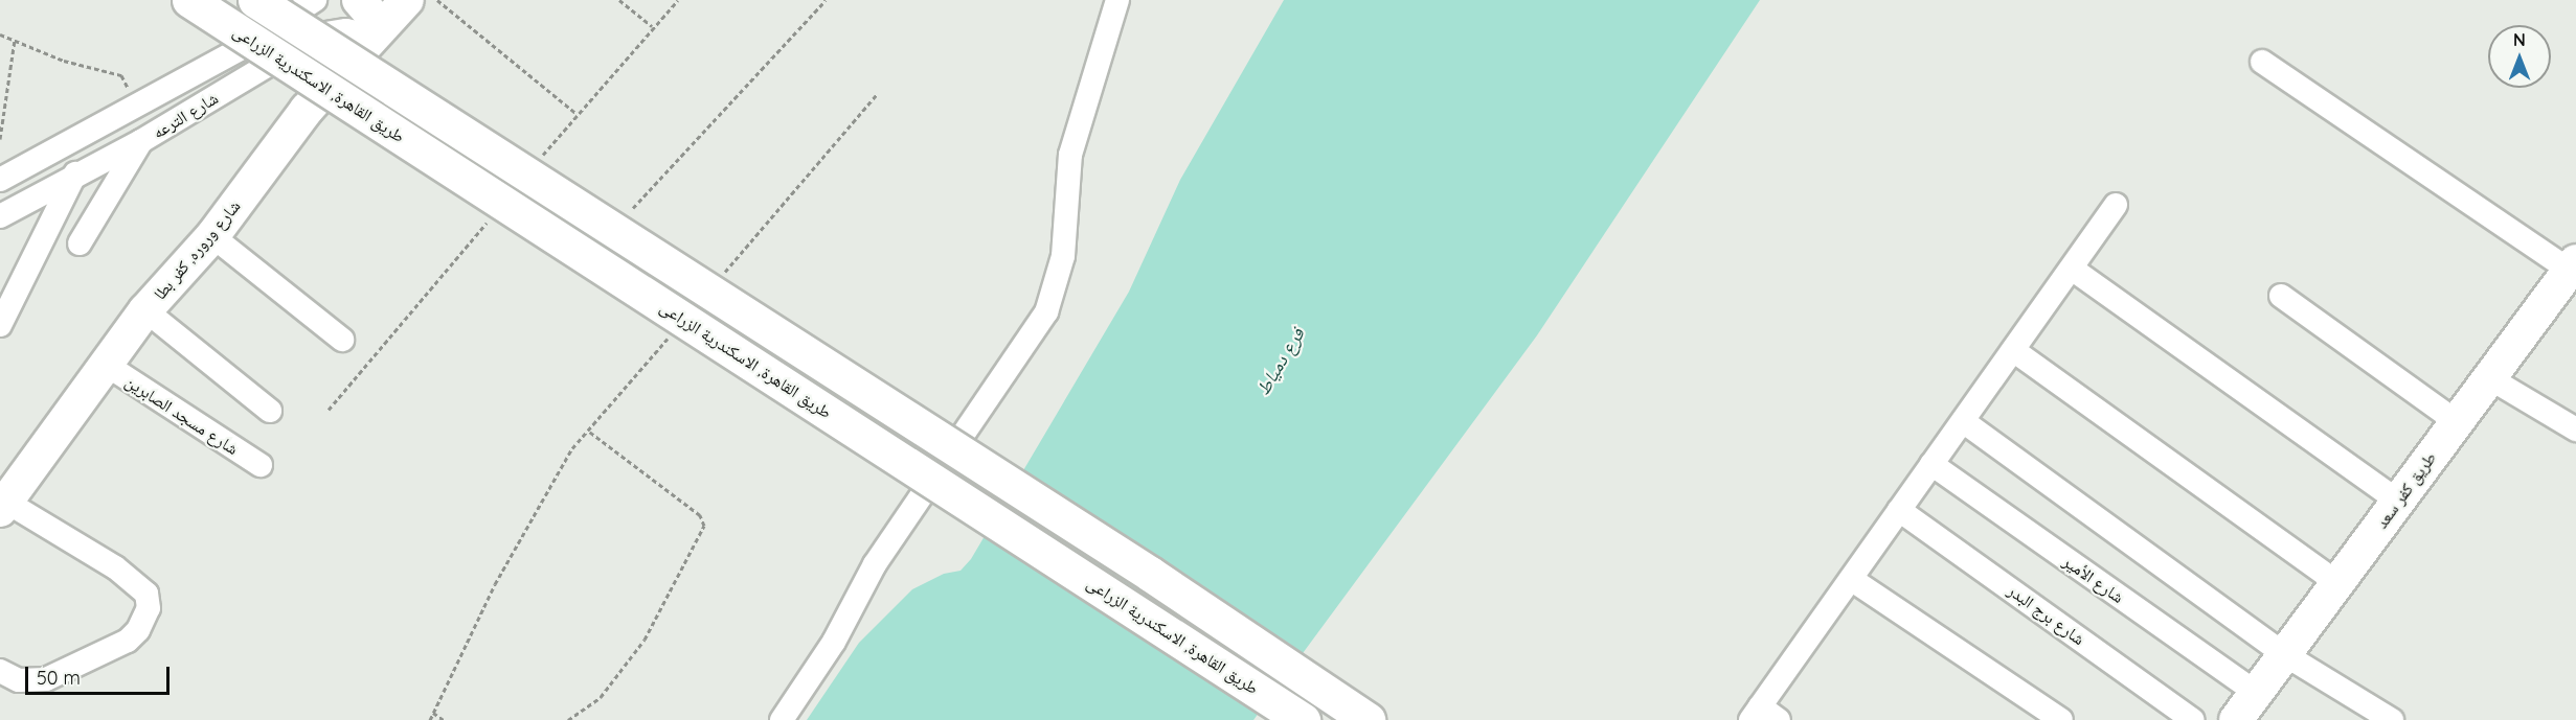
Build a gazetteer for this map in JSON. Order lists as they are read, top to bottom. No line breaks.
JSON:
{"streets":{"highway":["طريق القاهرة, الاسكندرية الزراعى"],"street":["شارع الترعه","شارع وروره, كفر بطا","شارع مسجد الصابرين","طريق كفر سعد","شارع الأمير","شارع برج البدر"]},"crossings":[["شارع الترعه","شارع وروره, كفر بطا"],["شارع وروره, كفر بطا","شارع مسجد الصابرين"],["طريق كفر سعد","شارع الأمير"]],"water":["فرع دمياط"],"scale_bar":"50 m","north":"top"}
